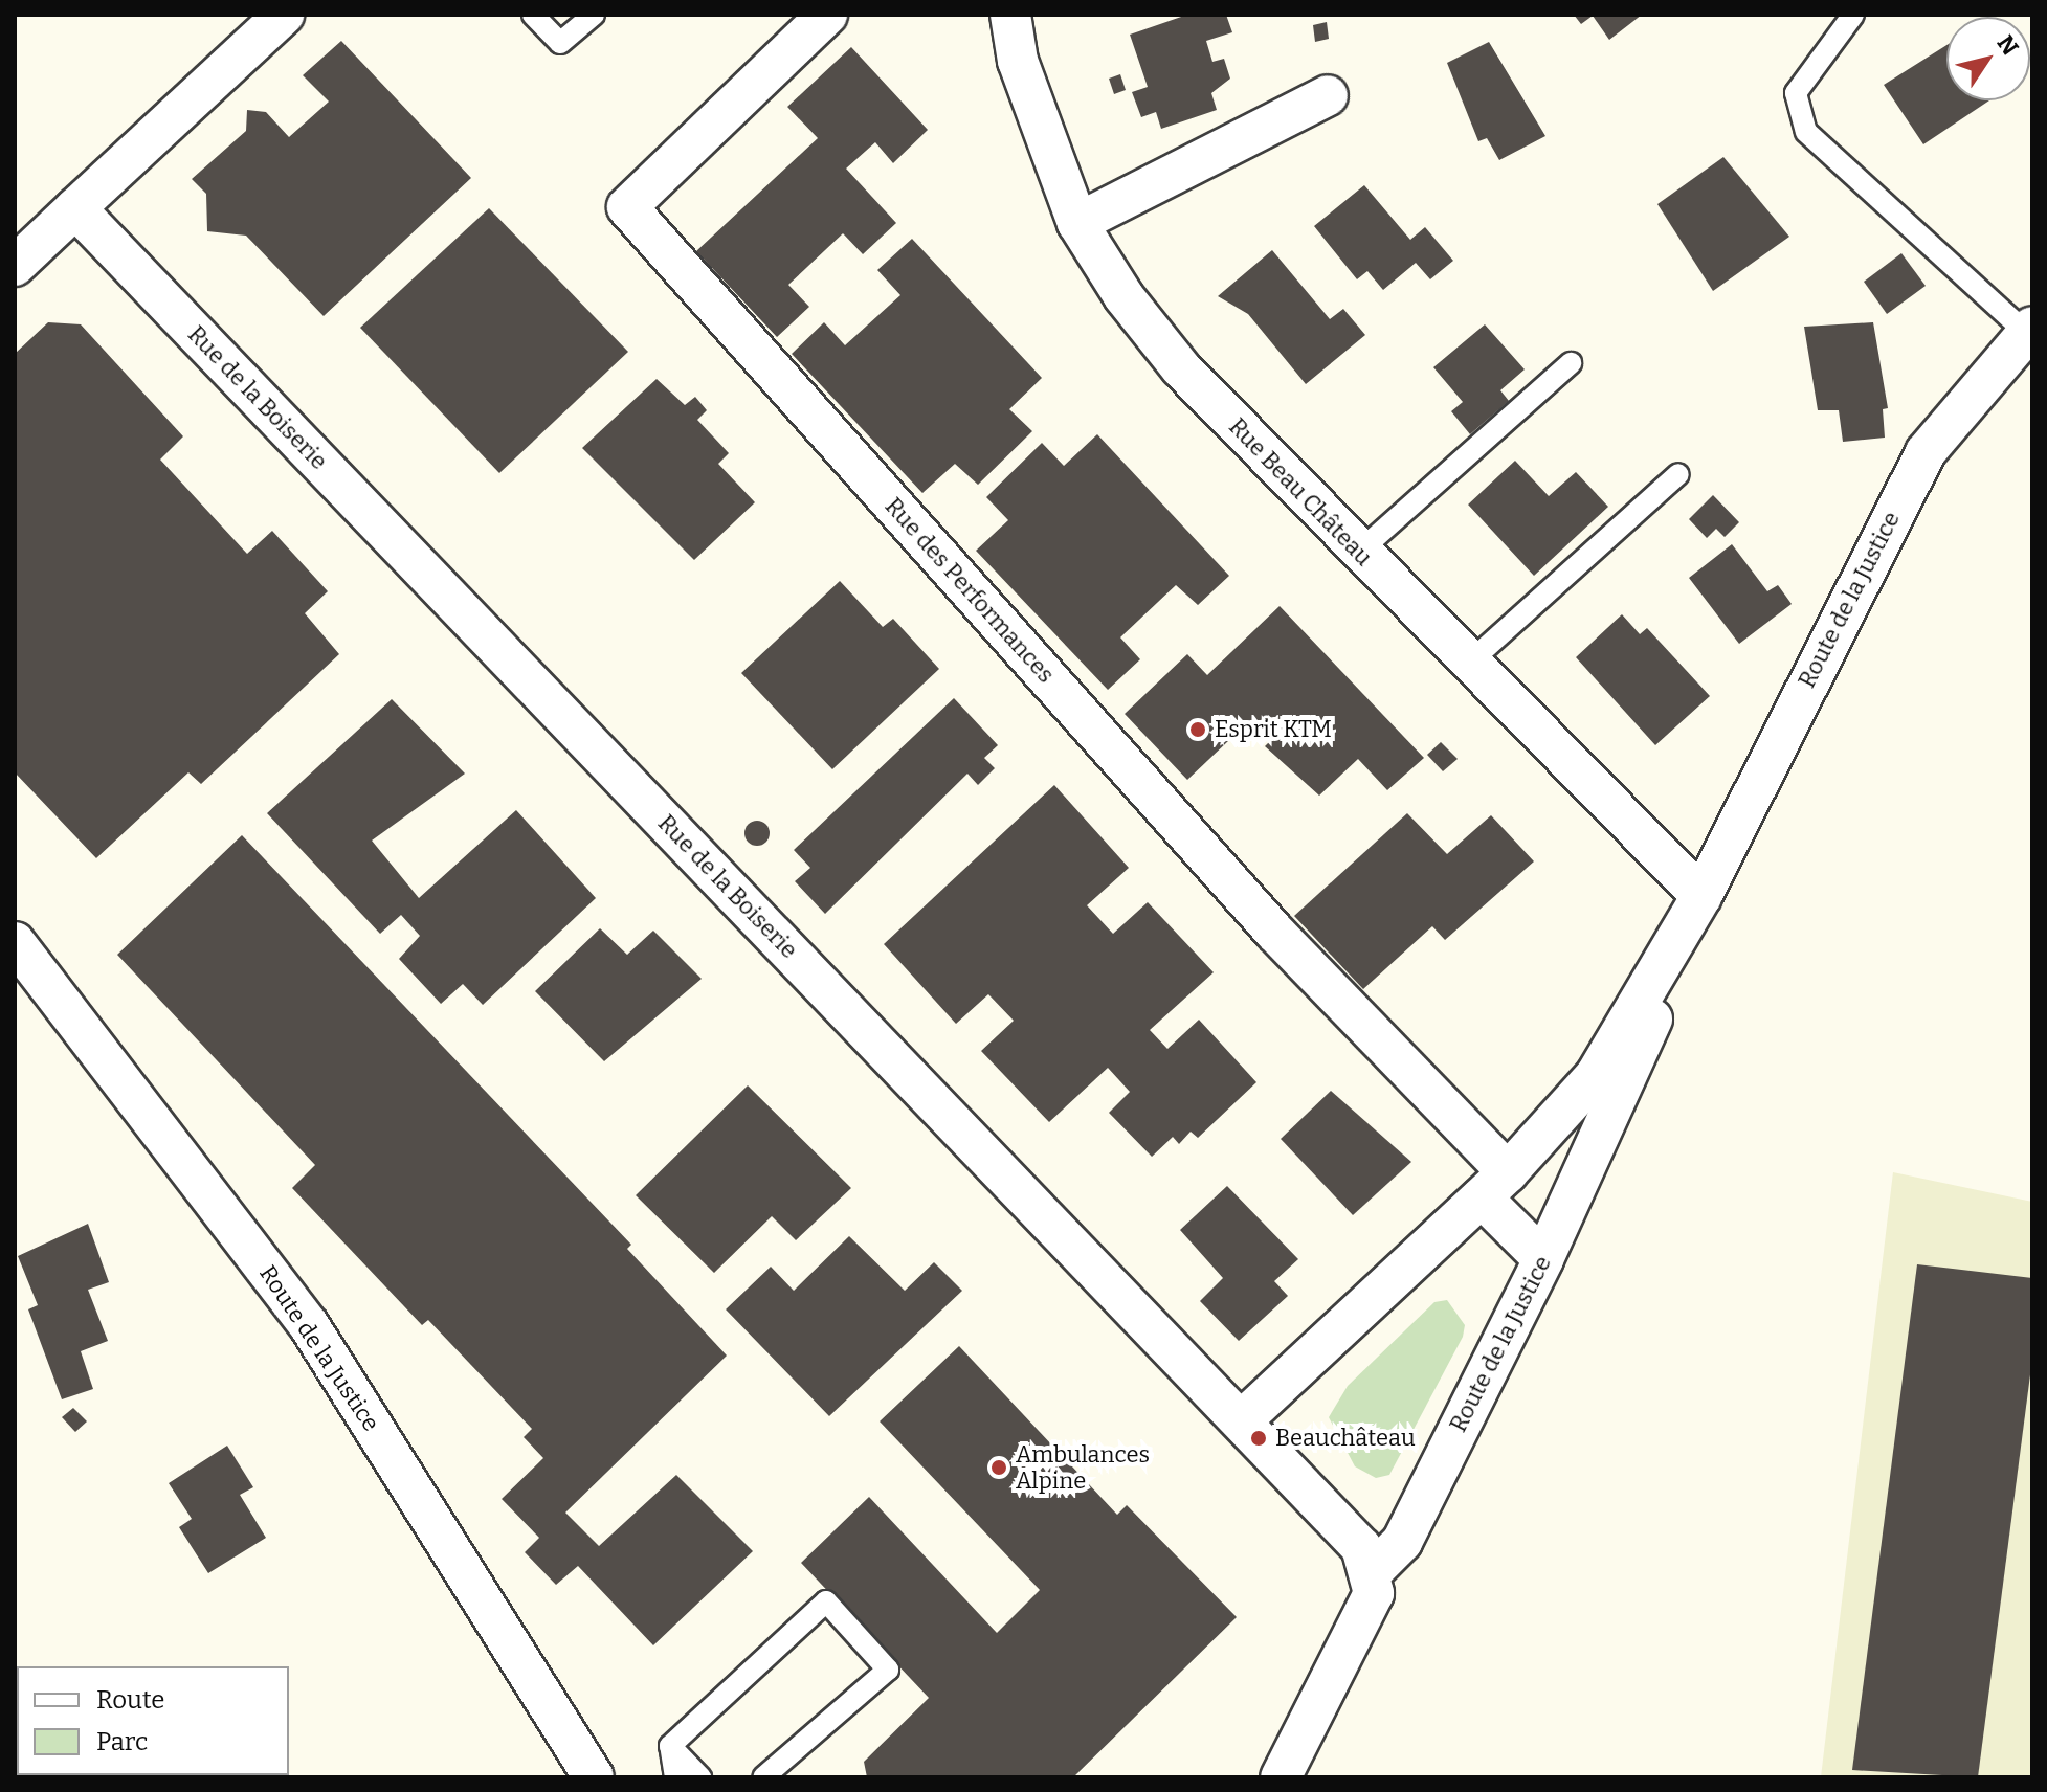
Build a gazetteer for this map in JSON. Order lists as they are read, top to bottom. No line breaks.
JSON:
{"streets":{"street":["Rue de la Boiserie","Rue Beau Château","Rue des Performances","Route de la Justice"]},"crossings":[["Rue de la Boiserie","Route de la Justice"],["Rue Beau Château","Route de la Justice"],["Rue des Performances","Route de la Justice"]],"places":["Esprit KTM","Beauchâteau","Ambulances Alpine"],"legend":["Route","Parc"],"north":"top right"}
